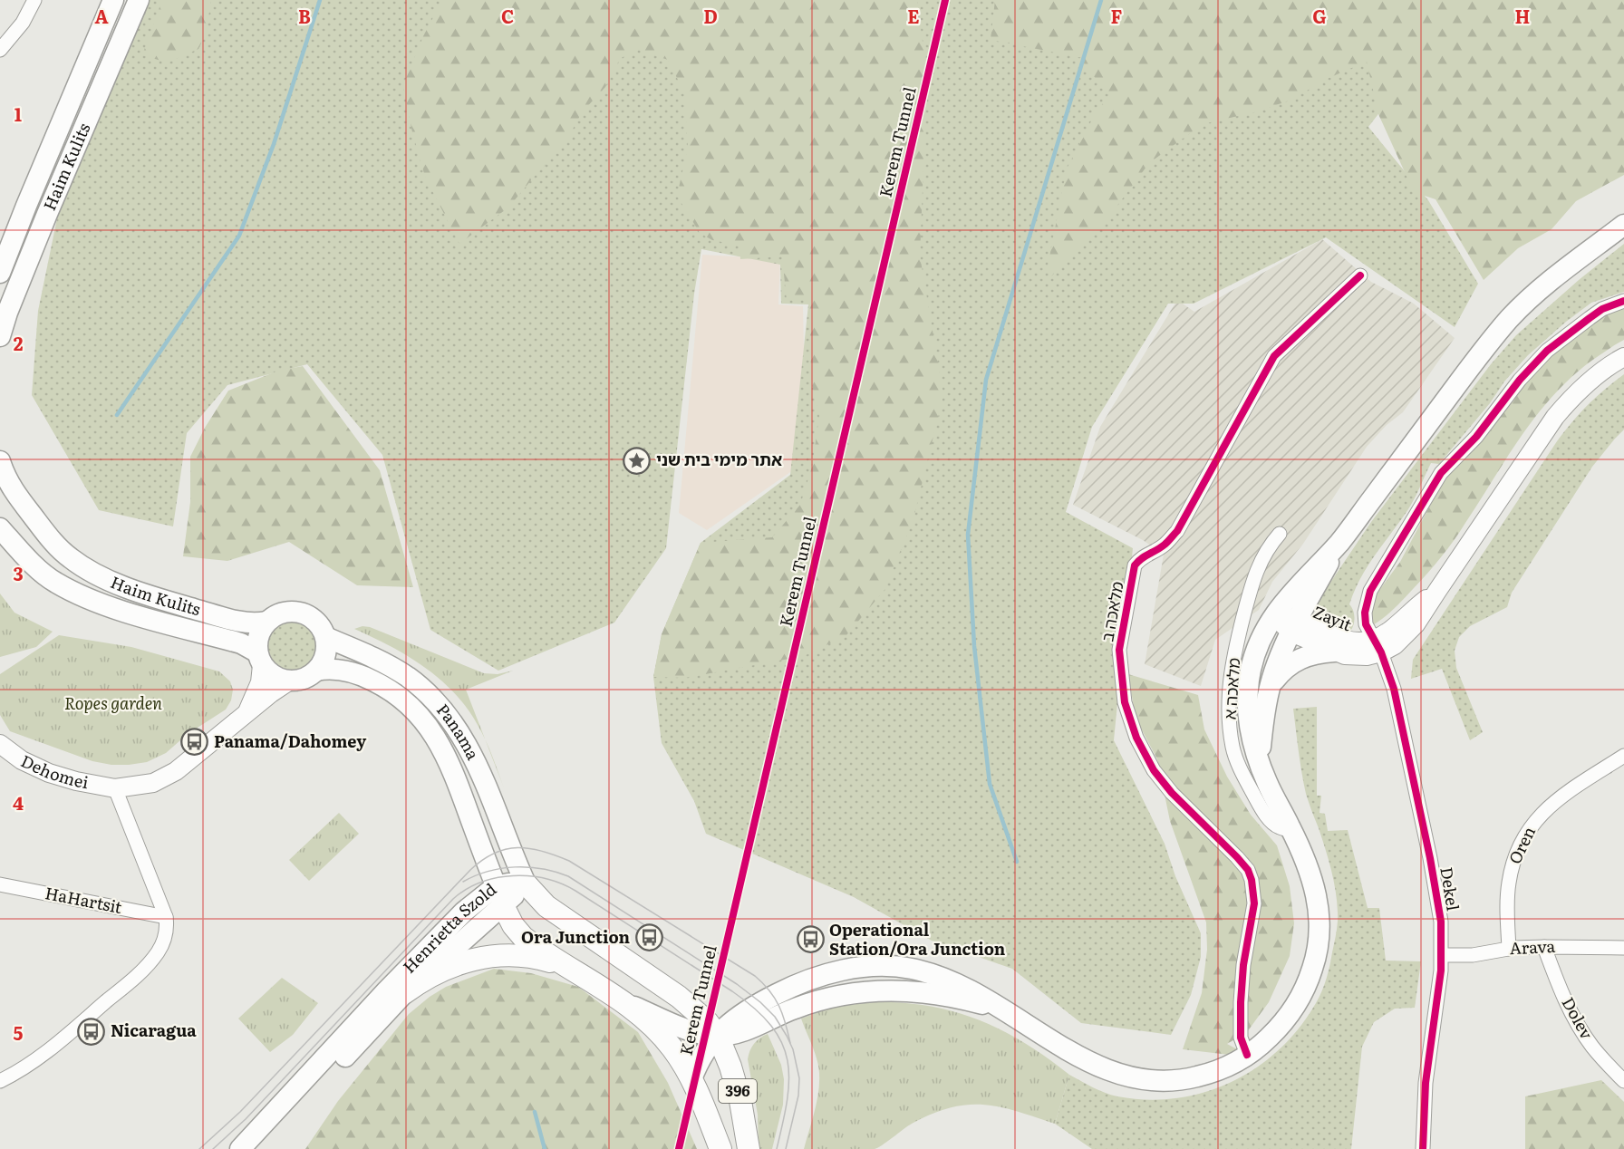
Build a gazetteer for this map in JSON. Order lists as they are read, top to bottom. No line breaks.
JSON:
{"streets":{"main road":["Haim Kulits","Panama","Henrietta Szold","396"],"street":["מלאכה ב","Zayit","מלאכה א","Dehomei","Oren","Dekel","HaHartsit","Arava","Dolev"],"cycle path":["Kerem Tunnel"]},"crossings":[["Haim Kulits","Panama"],["Zayit","Dekel"],["Panama","Henrietta Szold"],["Panama","396"],["Oren","Arava"],["Dekel","Arava"],["Henrietta Szold","396"],["Arava","Dolev"]],"parks":["Ropes garden"],"places":{"place":["אתר מימי בית שני"],"bus stop":["Panama/Dahomey","Ora Junction","Operational Station/Ora Junction","Nicaragua"]},"grid":{"columns":["A","B","C","D","E","F","G","H"],"rows":["1","2","3","4","5"]}}
